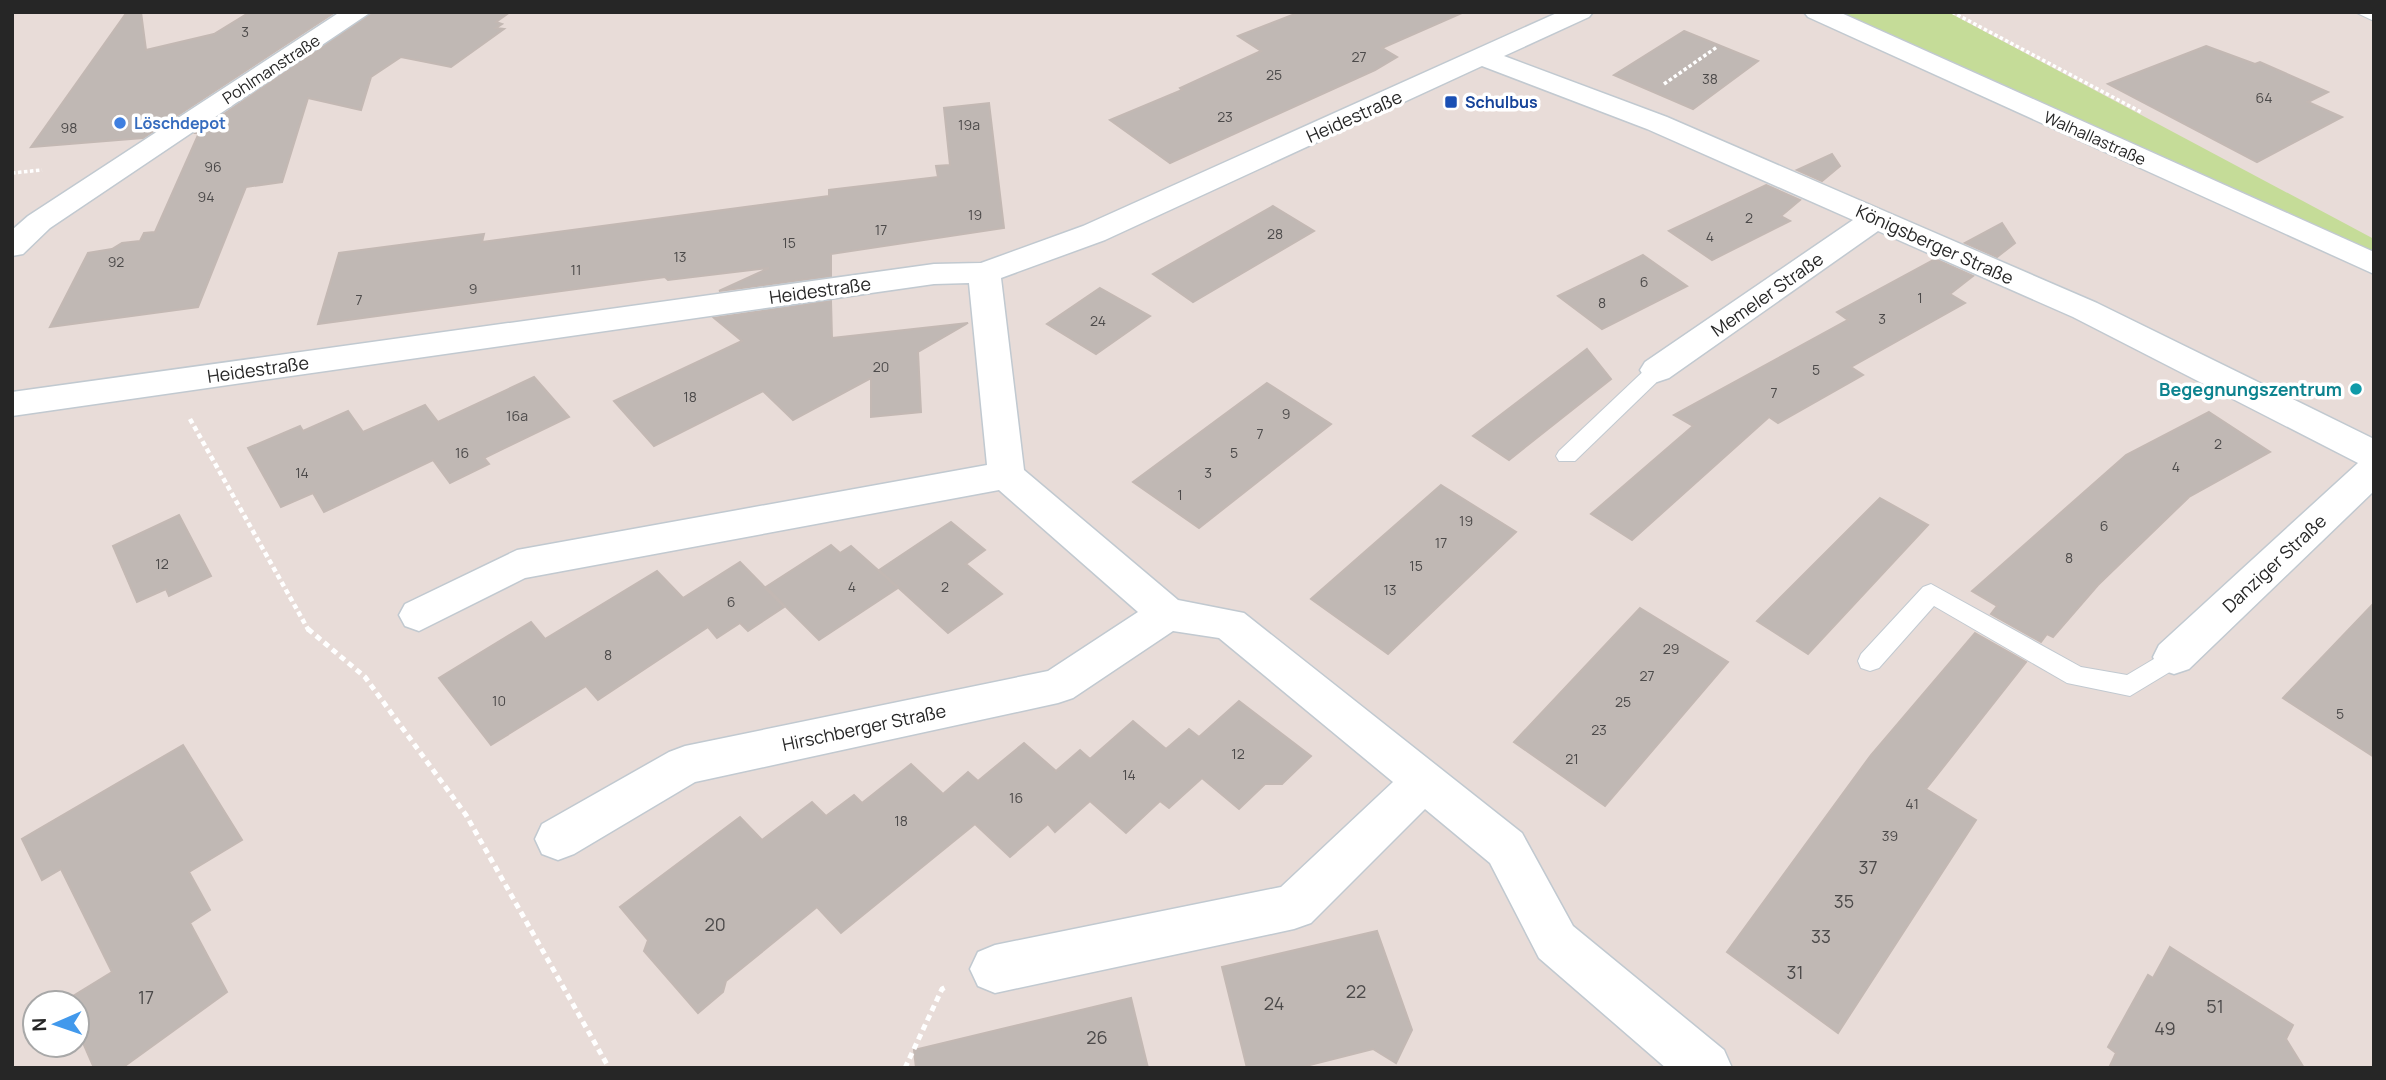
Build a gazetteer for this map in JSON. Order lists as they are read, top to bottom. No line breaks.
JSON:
{"streets":{"street":["Pohlmanstraße","Heidestraße","Walhallastraße","Königsberger Straße","Memeler Straße","Danziger Straße","Hirschberger Straße"]},"crossings":[["Heidestraße","Königsberger Straße"],["Königsberger Straße","Memeler Straße"]],"places":{"transit":["Schulbus"],"other":["Löschdepot","Begegnungszentrum"]},"house_numbers":["3","27","25","38","64","23","19a","98","96","94","19","2","17","28","4","15","13","92","11","6","9","1","7","8","3","24","20","5","7","18","9","16a","7","2","16","5","4","14","3","1","19","6","17","8","12","15","4","2","13","6","29","8","27","10","25","5","23","12","21","14","16","41","18","39","37","35","20","33","31","22","17","24","51","49","26"],"north":"left"}
